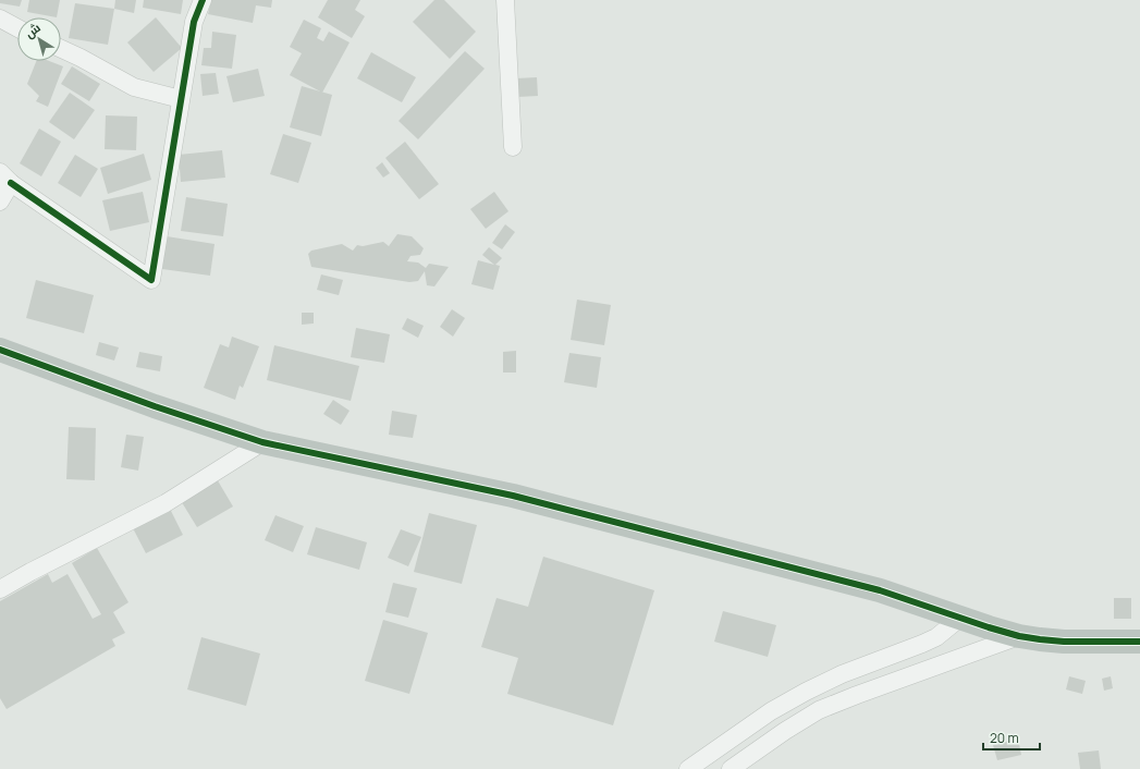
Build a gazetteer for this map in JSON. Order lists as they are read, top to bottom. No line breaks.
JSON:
{"scale_bar":"20 m","north":"top left"}
